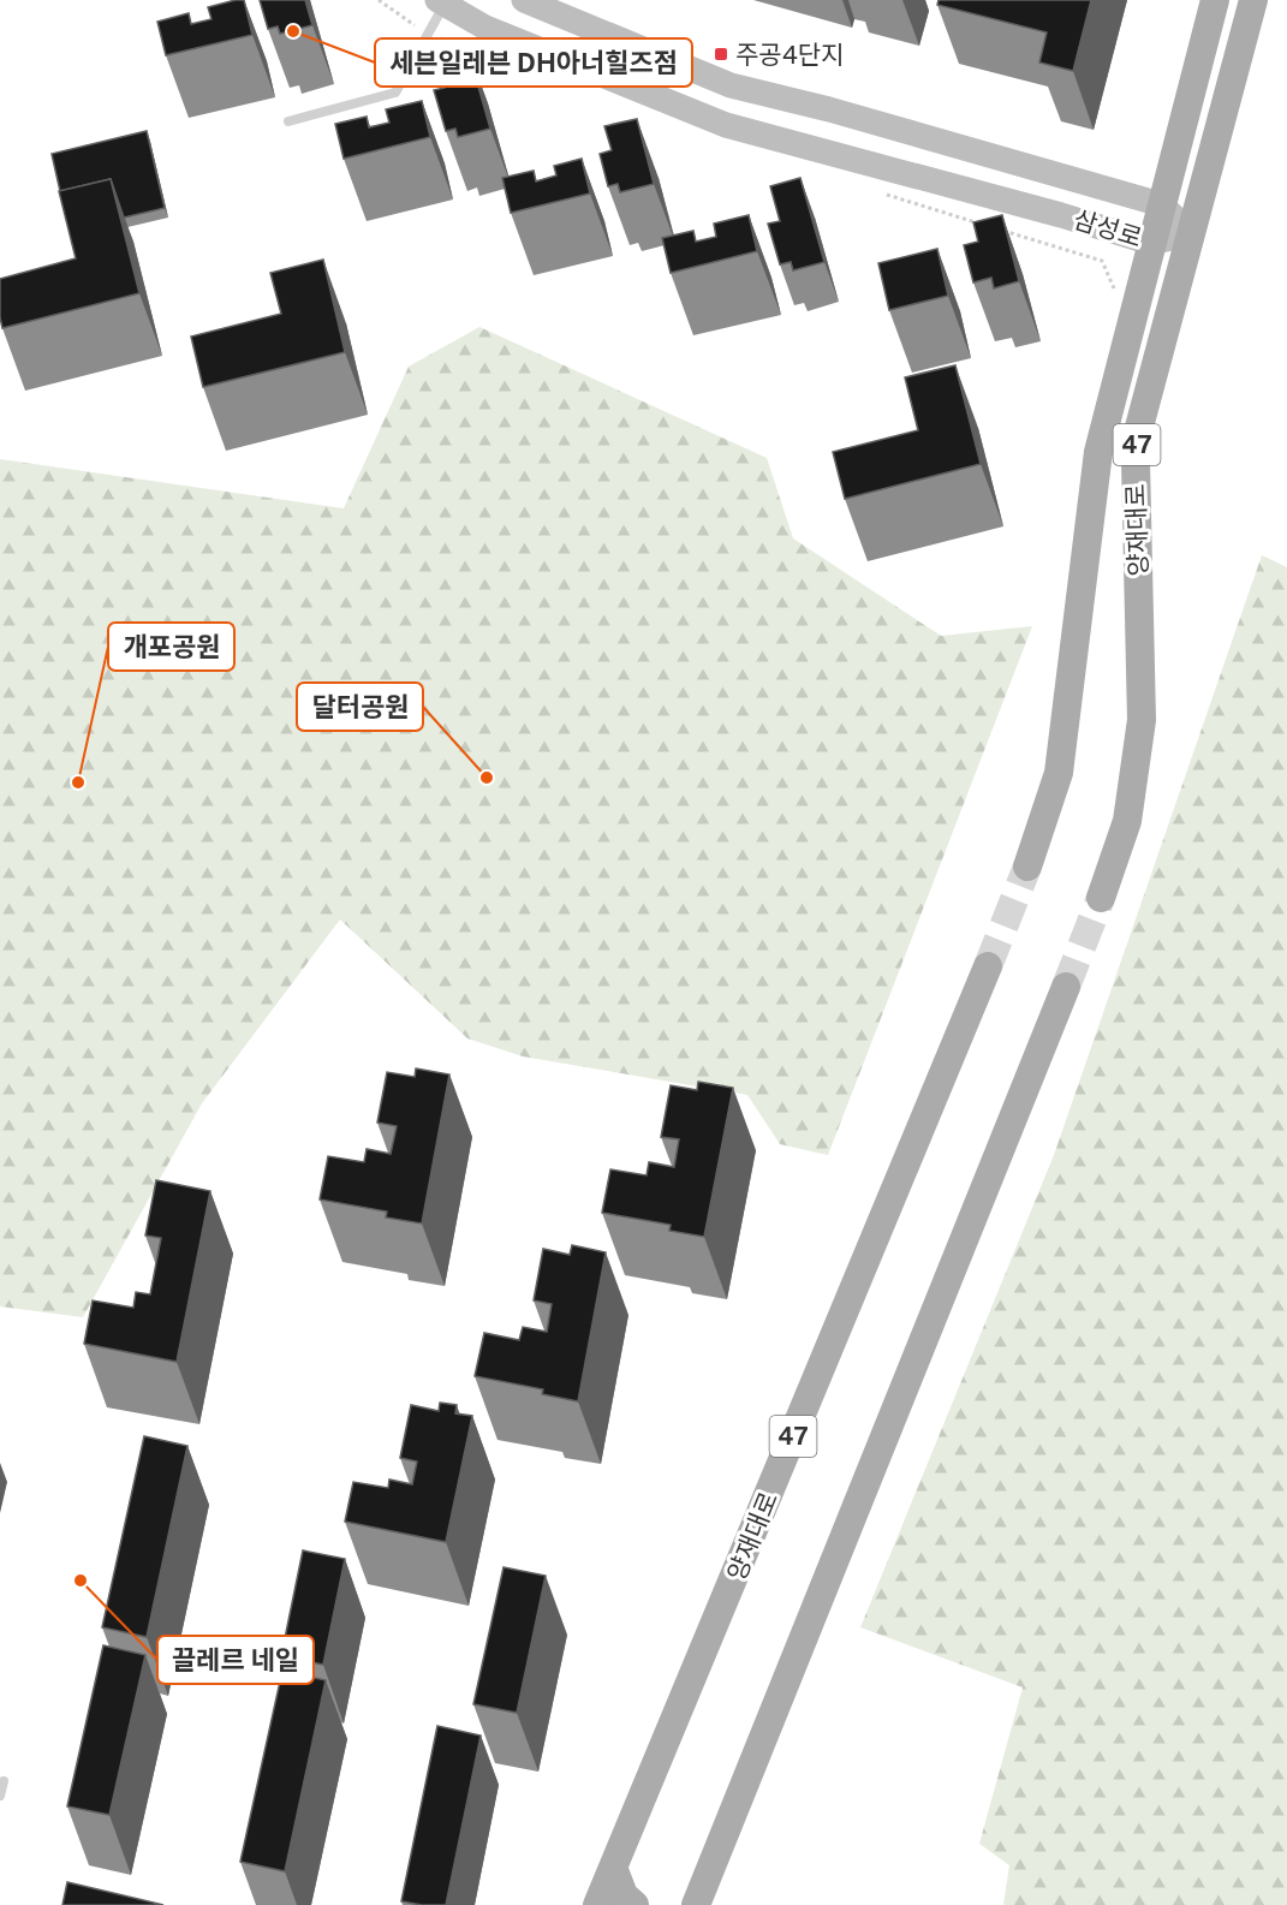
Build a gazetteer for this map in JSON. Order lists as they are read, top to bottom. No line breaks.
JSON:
{"streets":{"main road":["삼성로","47","양재대로"]},"crossings":[["삼성로","양재대로"]],"places":{"other":["세븐일레븐 DH아너힐즈점","달터공원","개포공원","끌레르 네일"],"transit":["주공4단지"]}}
